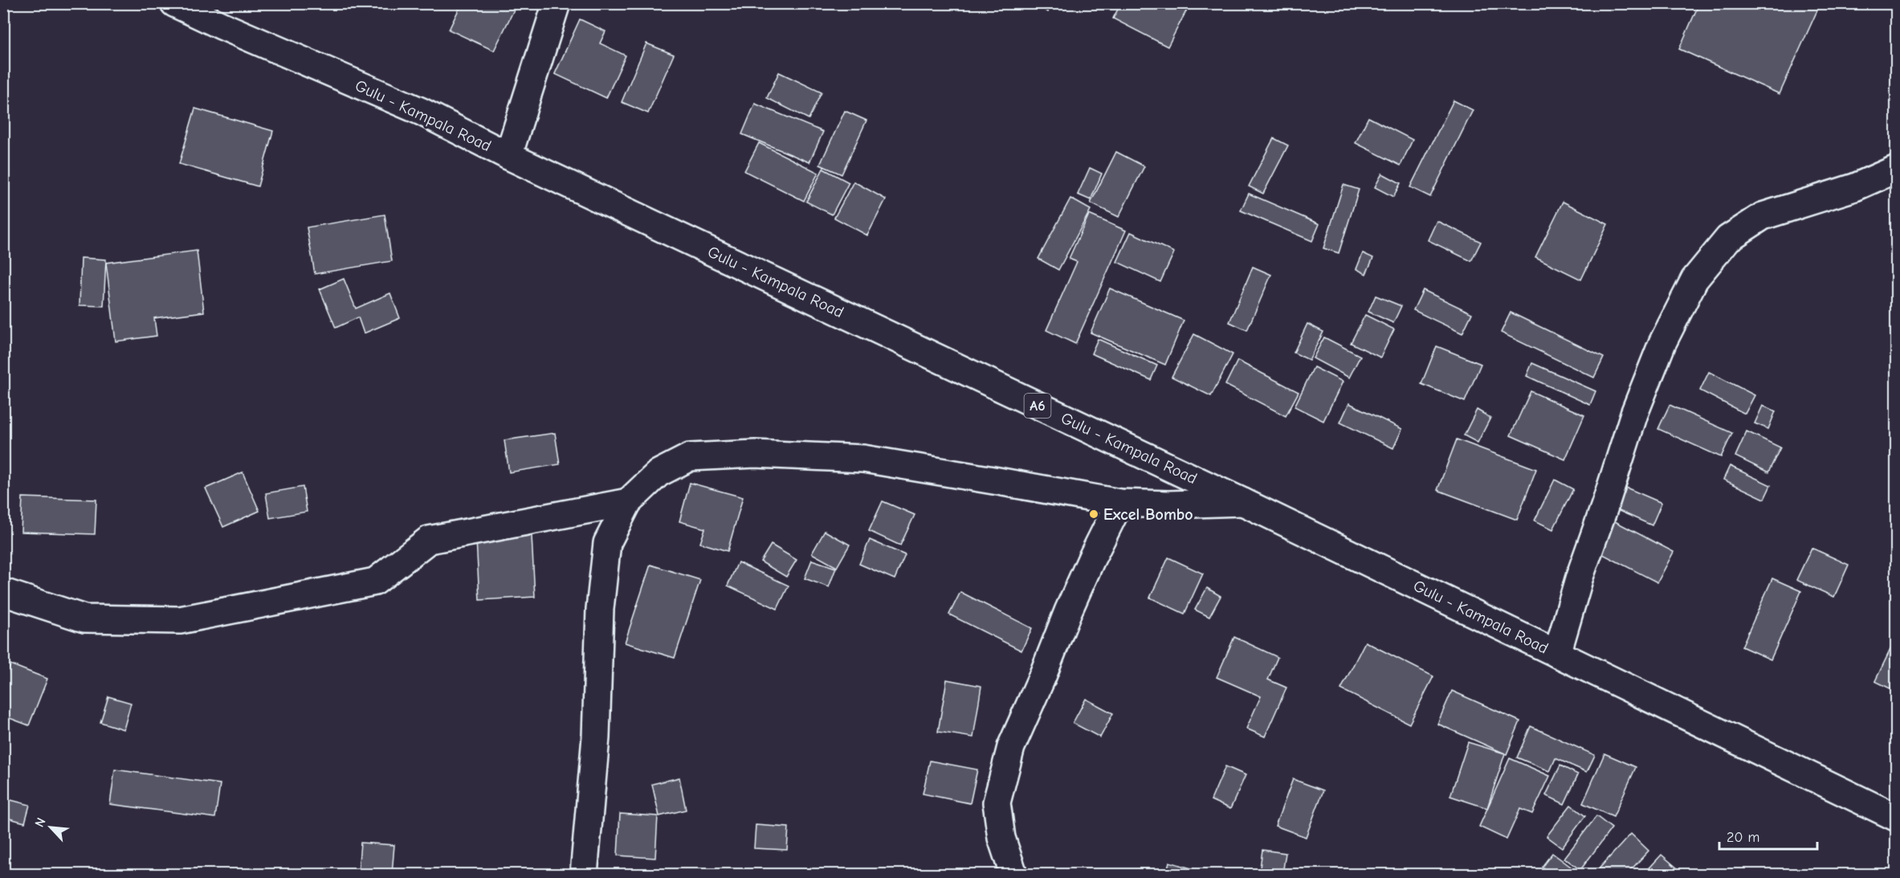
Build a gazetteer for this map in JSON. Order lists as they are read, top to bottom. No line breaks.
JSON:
{"streets":{"street":["Gulu - Kampala Road","A6"]},"places":["Excel Bombo"],"scale_bar":"20 m","north":"top left"}
